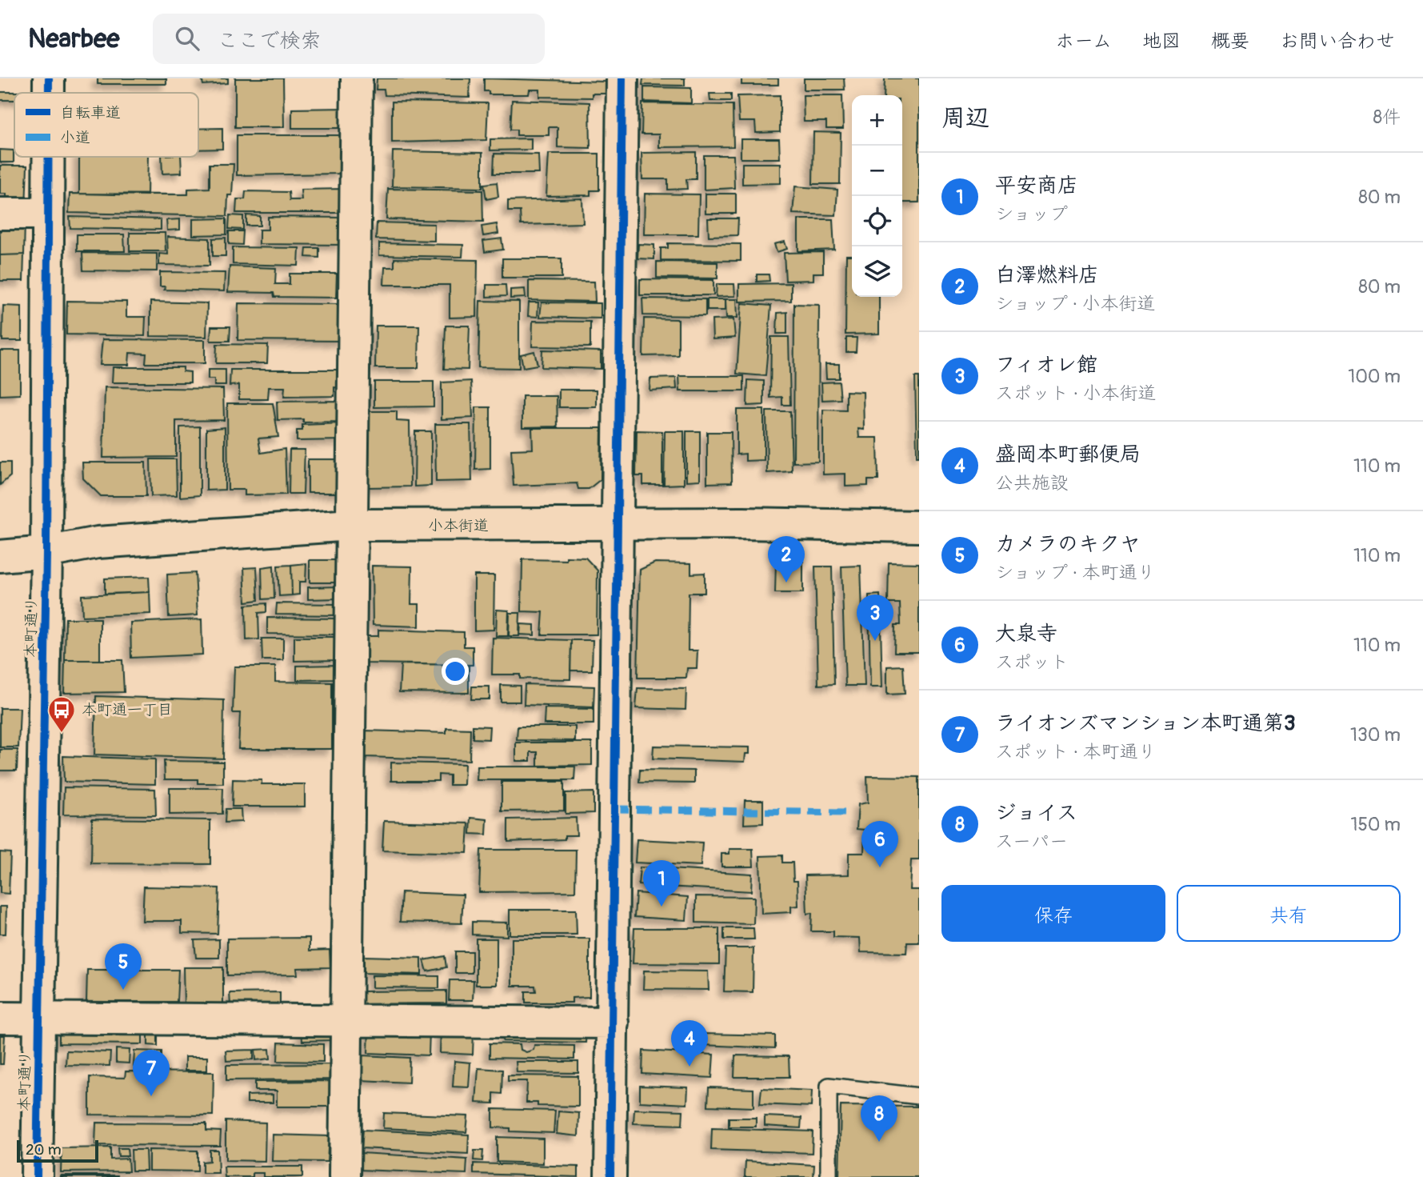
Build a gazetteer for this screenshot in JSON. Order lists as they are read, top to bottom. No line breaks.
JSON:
{"streets":{"street":["小本街道","本町通り"]},"crossings":[["小本街道","本町通り"]],"places":{"bus stop":["本町通一丁目"]},"legend":["自転車道","小道"],"scale_bar":"20 m","page":{"header":"Nearbee","search":"ここで検索","nav":["ホーム","地図","概要","お問い合わせ"],"heading":["周辺","8件"],"map_buttons":["+","−"],"list":[{"mark":"1","name":"平安商店","note":"ショップ","value":"80 m"},{"mark":"2","name":"白澤燃料店","note":"ショップ · 小本街道","value":"80 m"},{"mark":"3","name":"フィオレ館","note":"スポット · 小本街道","value":"100 m"},{"mark":"4","name":"盛岡本町郵便局","note":"公共施設","value":"110 m"},{"mark":"5","name":"カメラのキクヤ","note":"ショップ · 本町通り","value":"110 m"},{"mark":"6","name":"大泉寺","note":"スポット","value":"110 m"},{"mark":"7","name":"ライオンズマンション本町通第3","note":"スポット · 本町通り","value":"130 m"},{"mark":"8","name":"ジョイス","note":"スーパー","value":"150 m"}],"pins":["2","3","6","1","5","4","7","8"],"buttons":["保存","共有"],"scale":"20 m"}}
